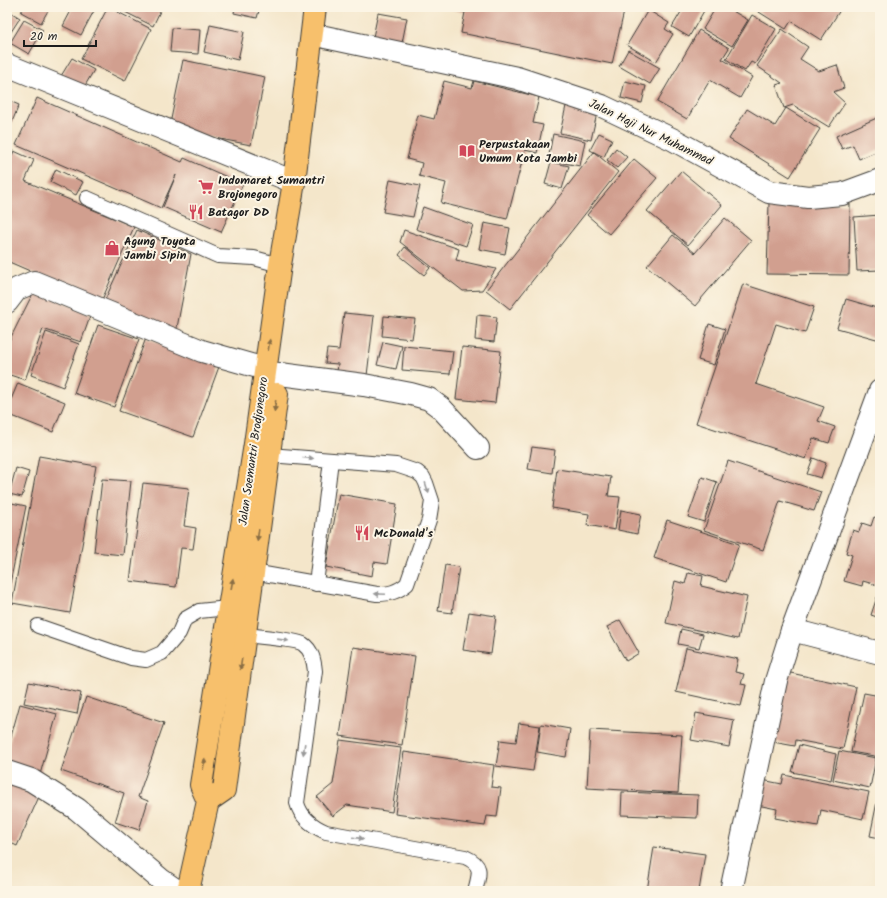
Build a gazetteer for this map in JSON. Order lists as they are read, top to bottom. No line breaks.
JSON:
{"streets":{"main road":["Jalan Soemantri Brodjonegoro"],"street":["Jalan Haji Nur Muhammad"]},"crossings":[["Jalan Haji Nur Muhammad","Jalan Soemantri Brodjonegoro"]],"places":{"library":["Perpustakaan Umum Kota Jambi"],"supermarket":["Indomaret Sumantri Brojonegoro"],"restaurant":["Batagor DD","McDonald's"],"shop":["Agung Toyota Jambi Sipin"]},"scale_bar":"20 m"}
